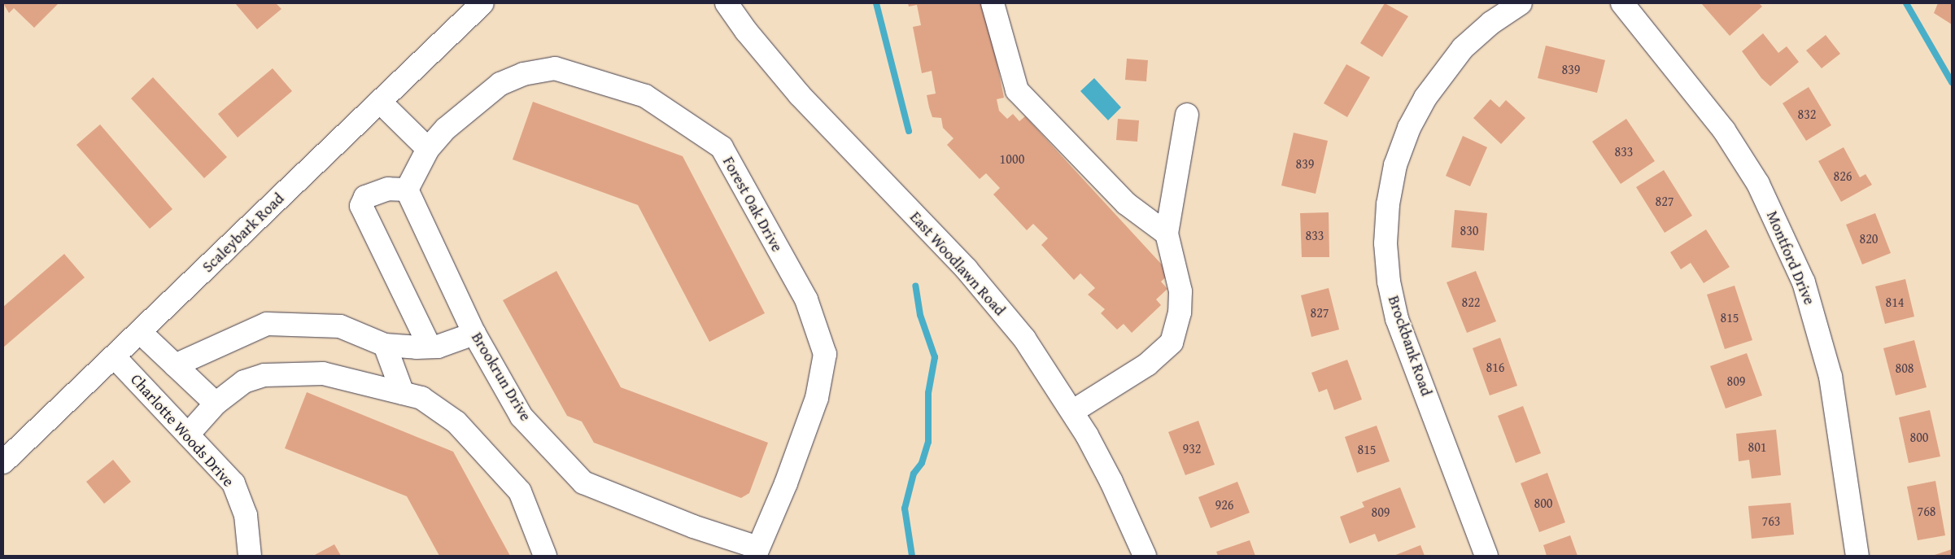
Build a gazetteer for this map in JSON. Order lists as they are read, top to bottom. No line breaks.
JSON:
{"streets":{"street":["Forest Oak Drive","Scaleybark Road","Montford Drive","East Woodlawn Road","Brockbank Road","Brookrun Drive","Charlotte Woods Drive"]},"crossings":[["Forest Oak Drive","Brookrun Drive"],["Scaleybark Road","Charlotte Woods Drive"]],"house_numbers":["839","832","833","1000","839","826","827","830","833","820","822","814","827","815","816","808","809","800","801","932","815","800","926","768","809","763"]}
